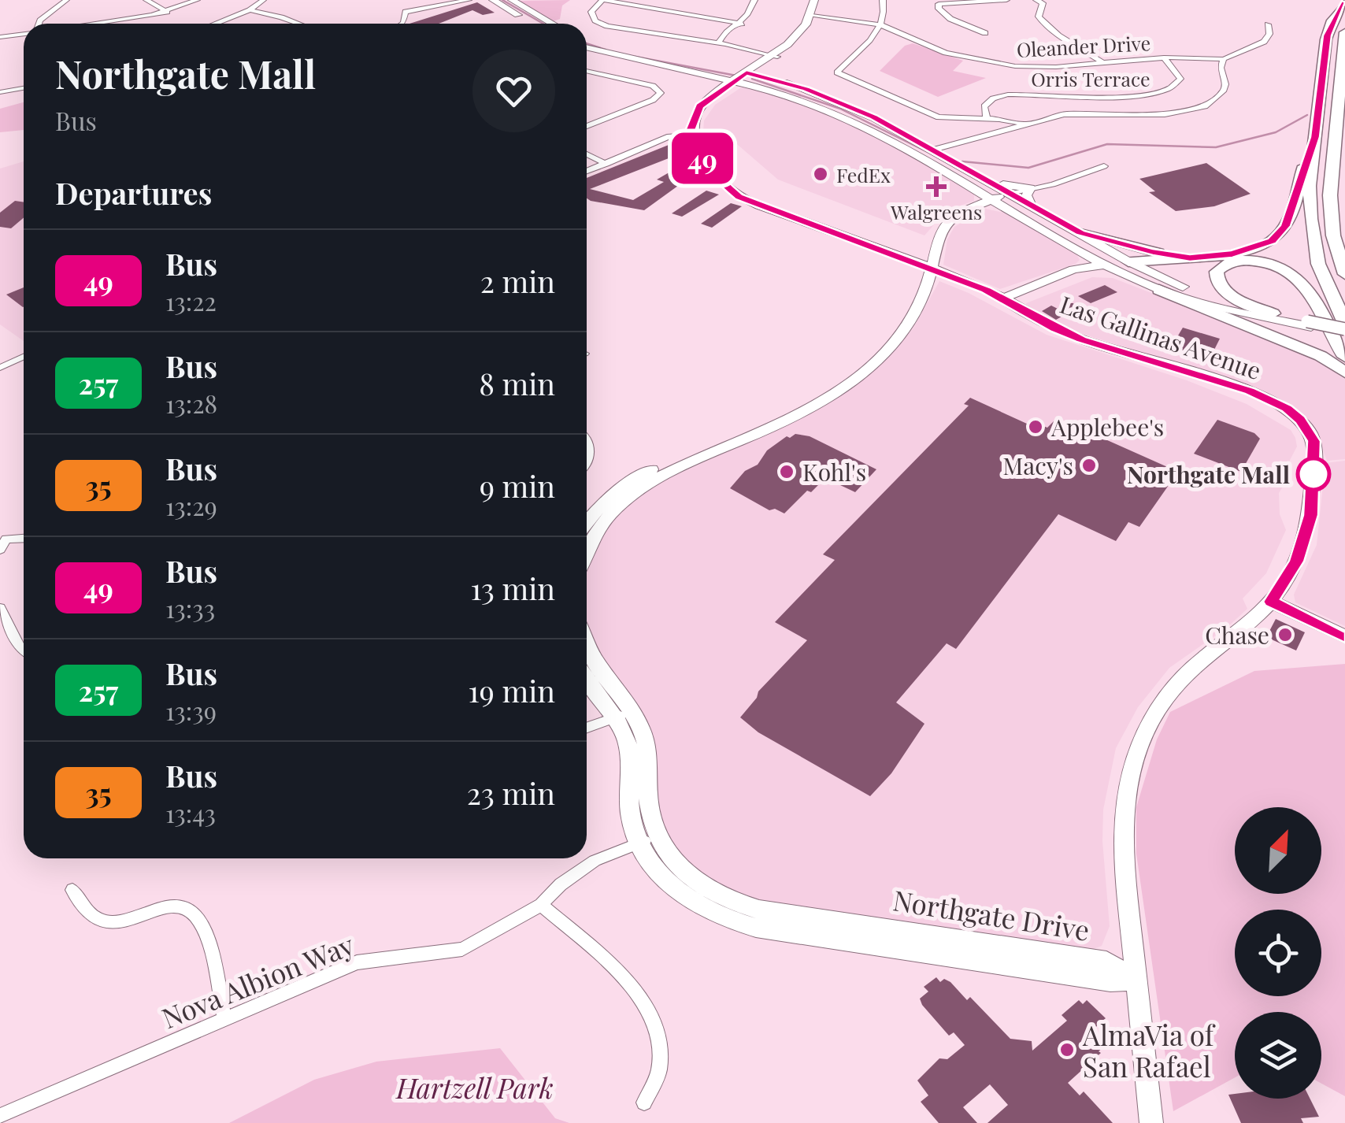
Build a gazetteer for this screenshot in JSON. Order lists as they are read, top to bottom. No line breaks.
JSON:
{"streets":{"main road":["Las Gallinas Avenue","Northgate Drive"],"street":["Oleander Drive","Orris Terrace","Nova Albion Way"]},"crossings":[["Oleander Drive","Orris Terrace"],["Las Gallinas Avenue","Northgate Drive"],["Northgate Drive","Nova Albion Way"]],"parks":["Hartzell Park"],"places":{"other":["FedEx","Applebee's","Macy's","Kohl's","Northgate Mall","Chase","AlmaVia of San Rafael"],"health":["Walgreens"]},"lines":["bus line 49"],"north":"top right","page":{"on_map":"49","heading":[["Northgate Mall","Bus"],"Departures"],"list":[{"mark":"49","name":"Bus","note":"13:22","value":"2 min"},{"mark":"257","name":"Bus","note":"13:28","value":"8 min"},{"mark":"35","name":"Bus","note":"13:29","value":"9 min"},{"mark":"49","name":"Bus","note":"13:33","value":"13 min"},{"mark":"257","name":"Bus","note":"13:39","value":"19 min"},{"mark":"35","name":"Bus","note":"13:43","value":"23 min"}]}}
